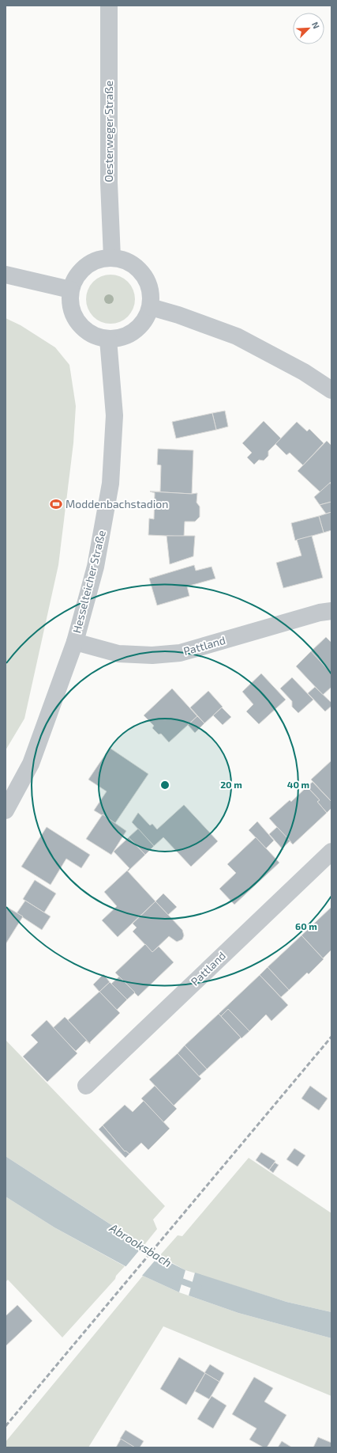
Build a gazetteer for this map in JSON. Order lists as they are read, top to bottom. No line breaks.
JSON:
{"streets":{"street":["Oesterweger Straße","Hesselteicher Straße","Pattland"]},"crossings":[["Oesterweger Straße","Hesselteicher Straße"],["Hesselteicher Straße","Pattland"]],"water":["Abrooksbach"],"places":{"sports":["Moddenbachstadion"]},"north":"top right","rings":["20 m","40 m","60 m"]}
